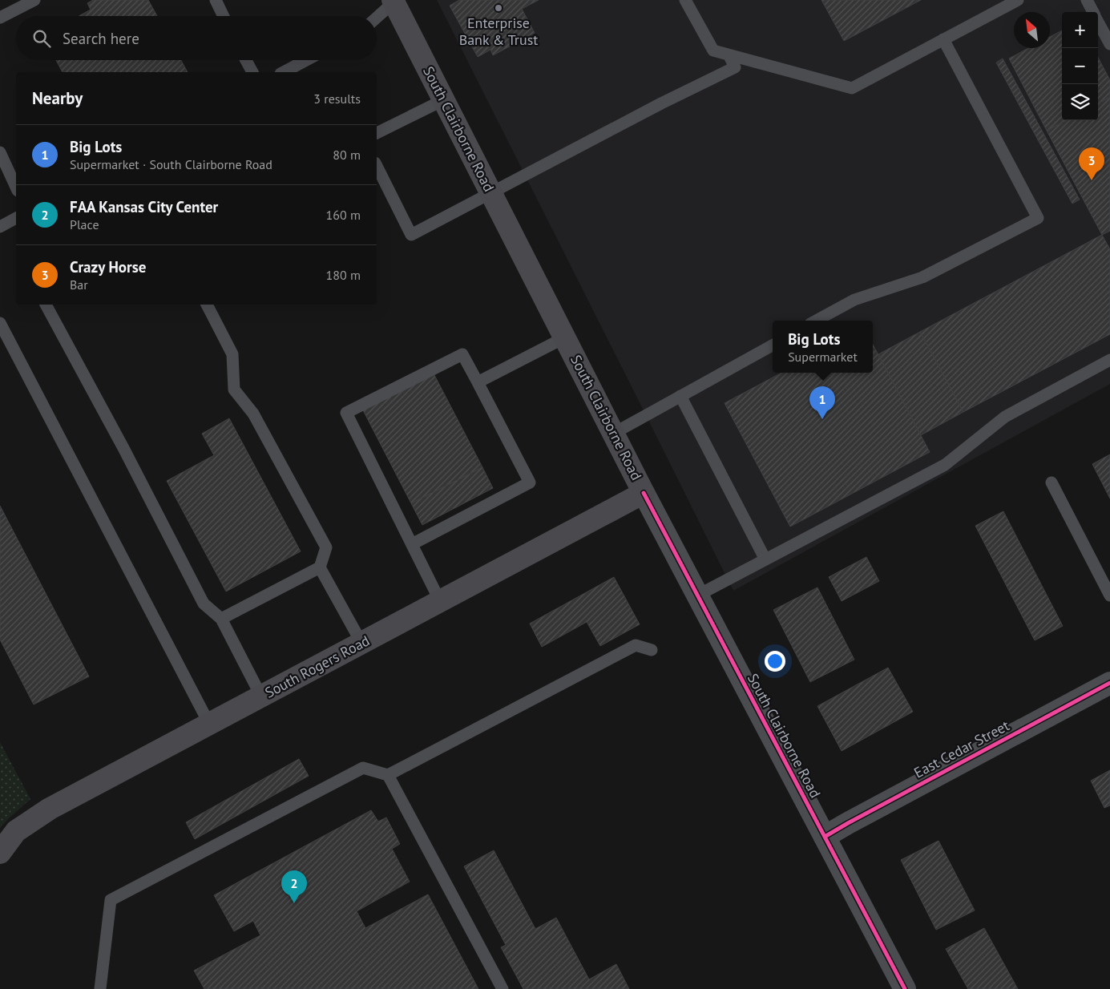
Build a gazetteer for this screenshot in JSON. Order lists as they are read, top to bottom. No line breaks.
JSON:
{"streets":{"main road":["South Clairborne Road","South Rogers Road"],"street":["East Cedar Street"]},"crossings":[["South Clairborne Road","South Rogers Road"],["South Clairborne Road","East Cedar Street"]],"places":["Enterprise Bank & Trust"],"north":"top left","page":{"map_buttons":["+","−"],"search":"Search here","heading":["Nearby","3 results"],"list":[{"mark":"1","name":"Big Lots","note":"Supermarket · South Clairborne Road","value":"80 m"},{"mark":"2","name":"FAA Kansas City Center","note":"Place","value":"160 m"},{"mark":"3","name":"Crazy Horse","note":"Bar","value":"180 m"}],"pins":["3","1","2"],"popup":["Big Lots","Supermarket"]}}
